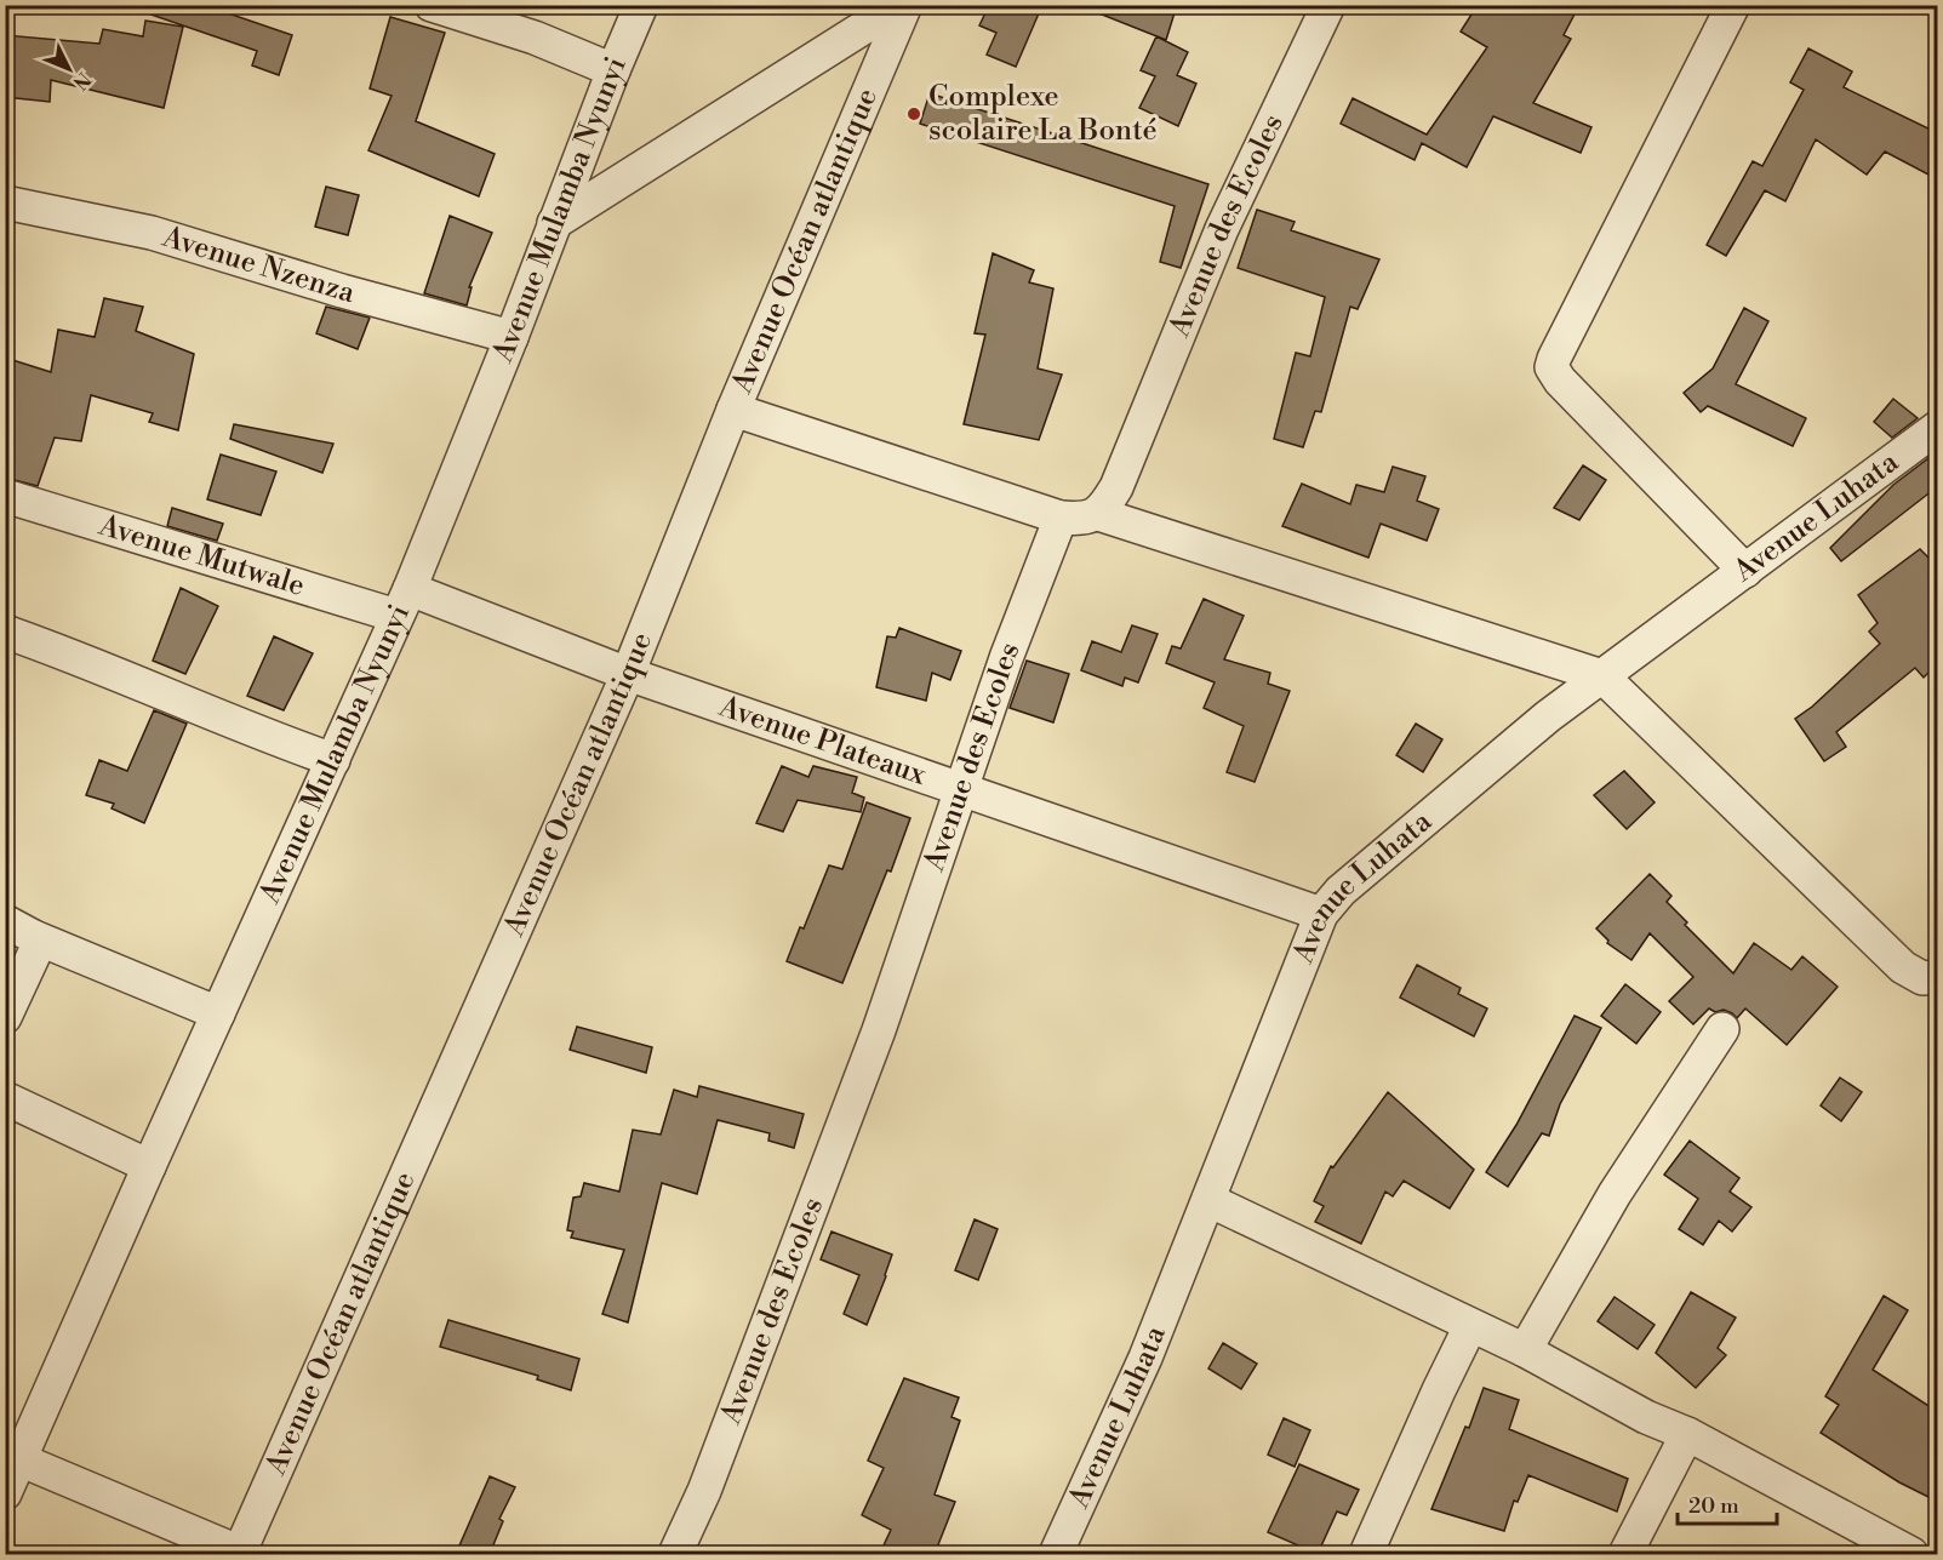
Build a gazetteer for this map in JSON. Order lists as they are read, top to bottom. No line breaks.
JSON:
{"streets":{"street":["Avenue Mulamba Nyunyi","Avenue des Ecoles","Avenue Océan atlantique","Avenue Nzenza","Avenue Luhata","Avenue Mutwale","Avenue Plateaux"]},"crossings":[["Avenue Mulamba Nyunyi","Avenue Nzenza"],["Avenue Mulamba Nyunyi","Avenue Mutwale"],["Avenue Mulamba Nyunyi","Avenue Plateaux"],["Avenue des Ecoles","Avenue Plateaux"],["Avenue Océan atlantique","Avenue Plateaux"],["Avenue Luhata","Avenue Plateaux"],["Avenue Mutwale","Avenue Plateaux"]],"places":["Complexe scolaire La Bonté"],"scale_bar":"20 m","north":"bottom right"}
